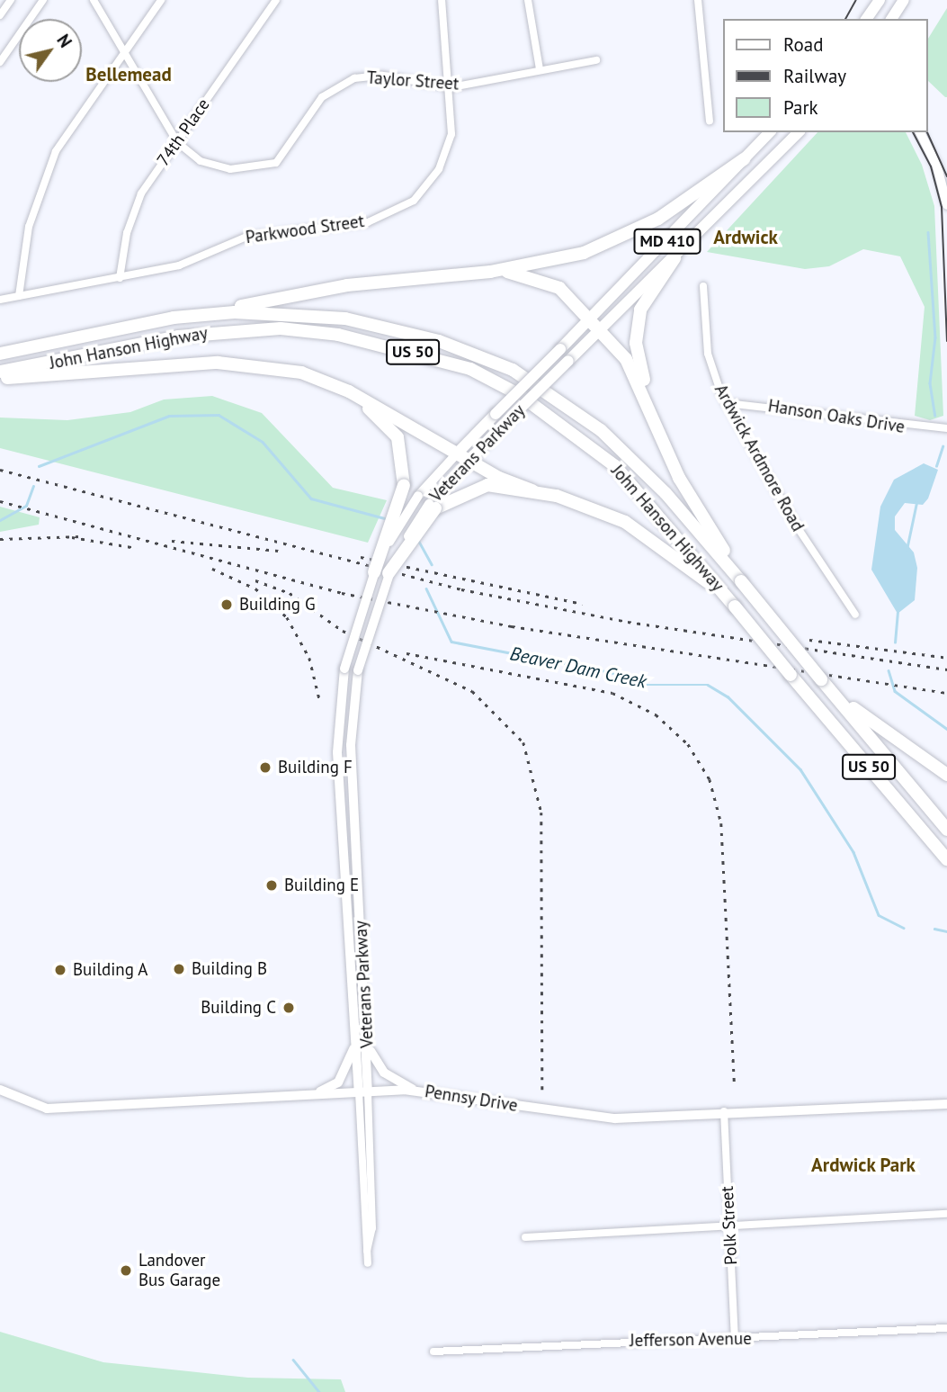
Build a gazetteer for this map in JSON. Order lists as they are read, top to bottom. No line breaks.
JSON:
{"streets":{"highway":["John Hanson Highway","US 50"],"main road":["MD 410","Veterans Parkway","Pennsy Drive"],"street":["Taylor Street","74th Place","Parkwood Street","Hanson Oaks Drive","Ardwick Ardmore Road","Polk Street","Jefferson Avenue"]},"crossings":[["Taylor Street","74th Place"],["Taylor Street","Parkwood Street"],["74th Place","Parkwood Street"],["Hanson Oaks Drive","Ardwick Ardmore Road"],["Veterans Parkway","Pennsy Drive"],["Pennsy Drive","Polk Street"],["Polk Street","Jefferson Avenue"]],"districts":["Bellemead","Ardwick","Ardwick Park"],"water":["Beaver Dam Creek"],"places":["Building G","Building F","Building E","Building B","Building A","Building C","Landover Bus Garage"],"legend":["Road","Railway","Park"],"north":"top right"}
